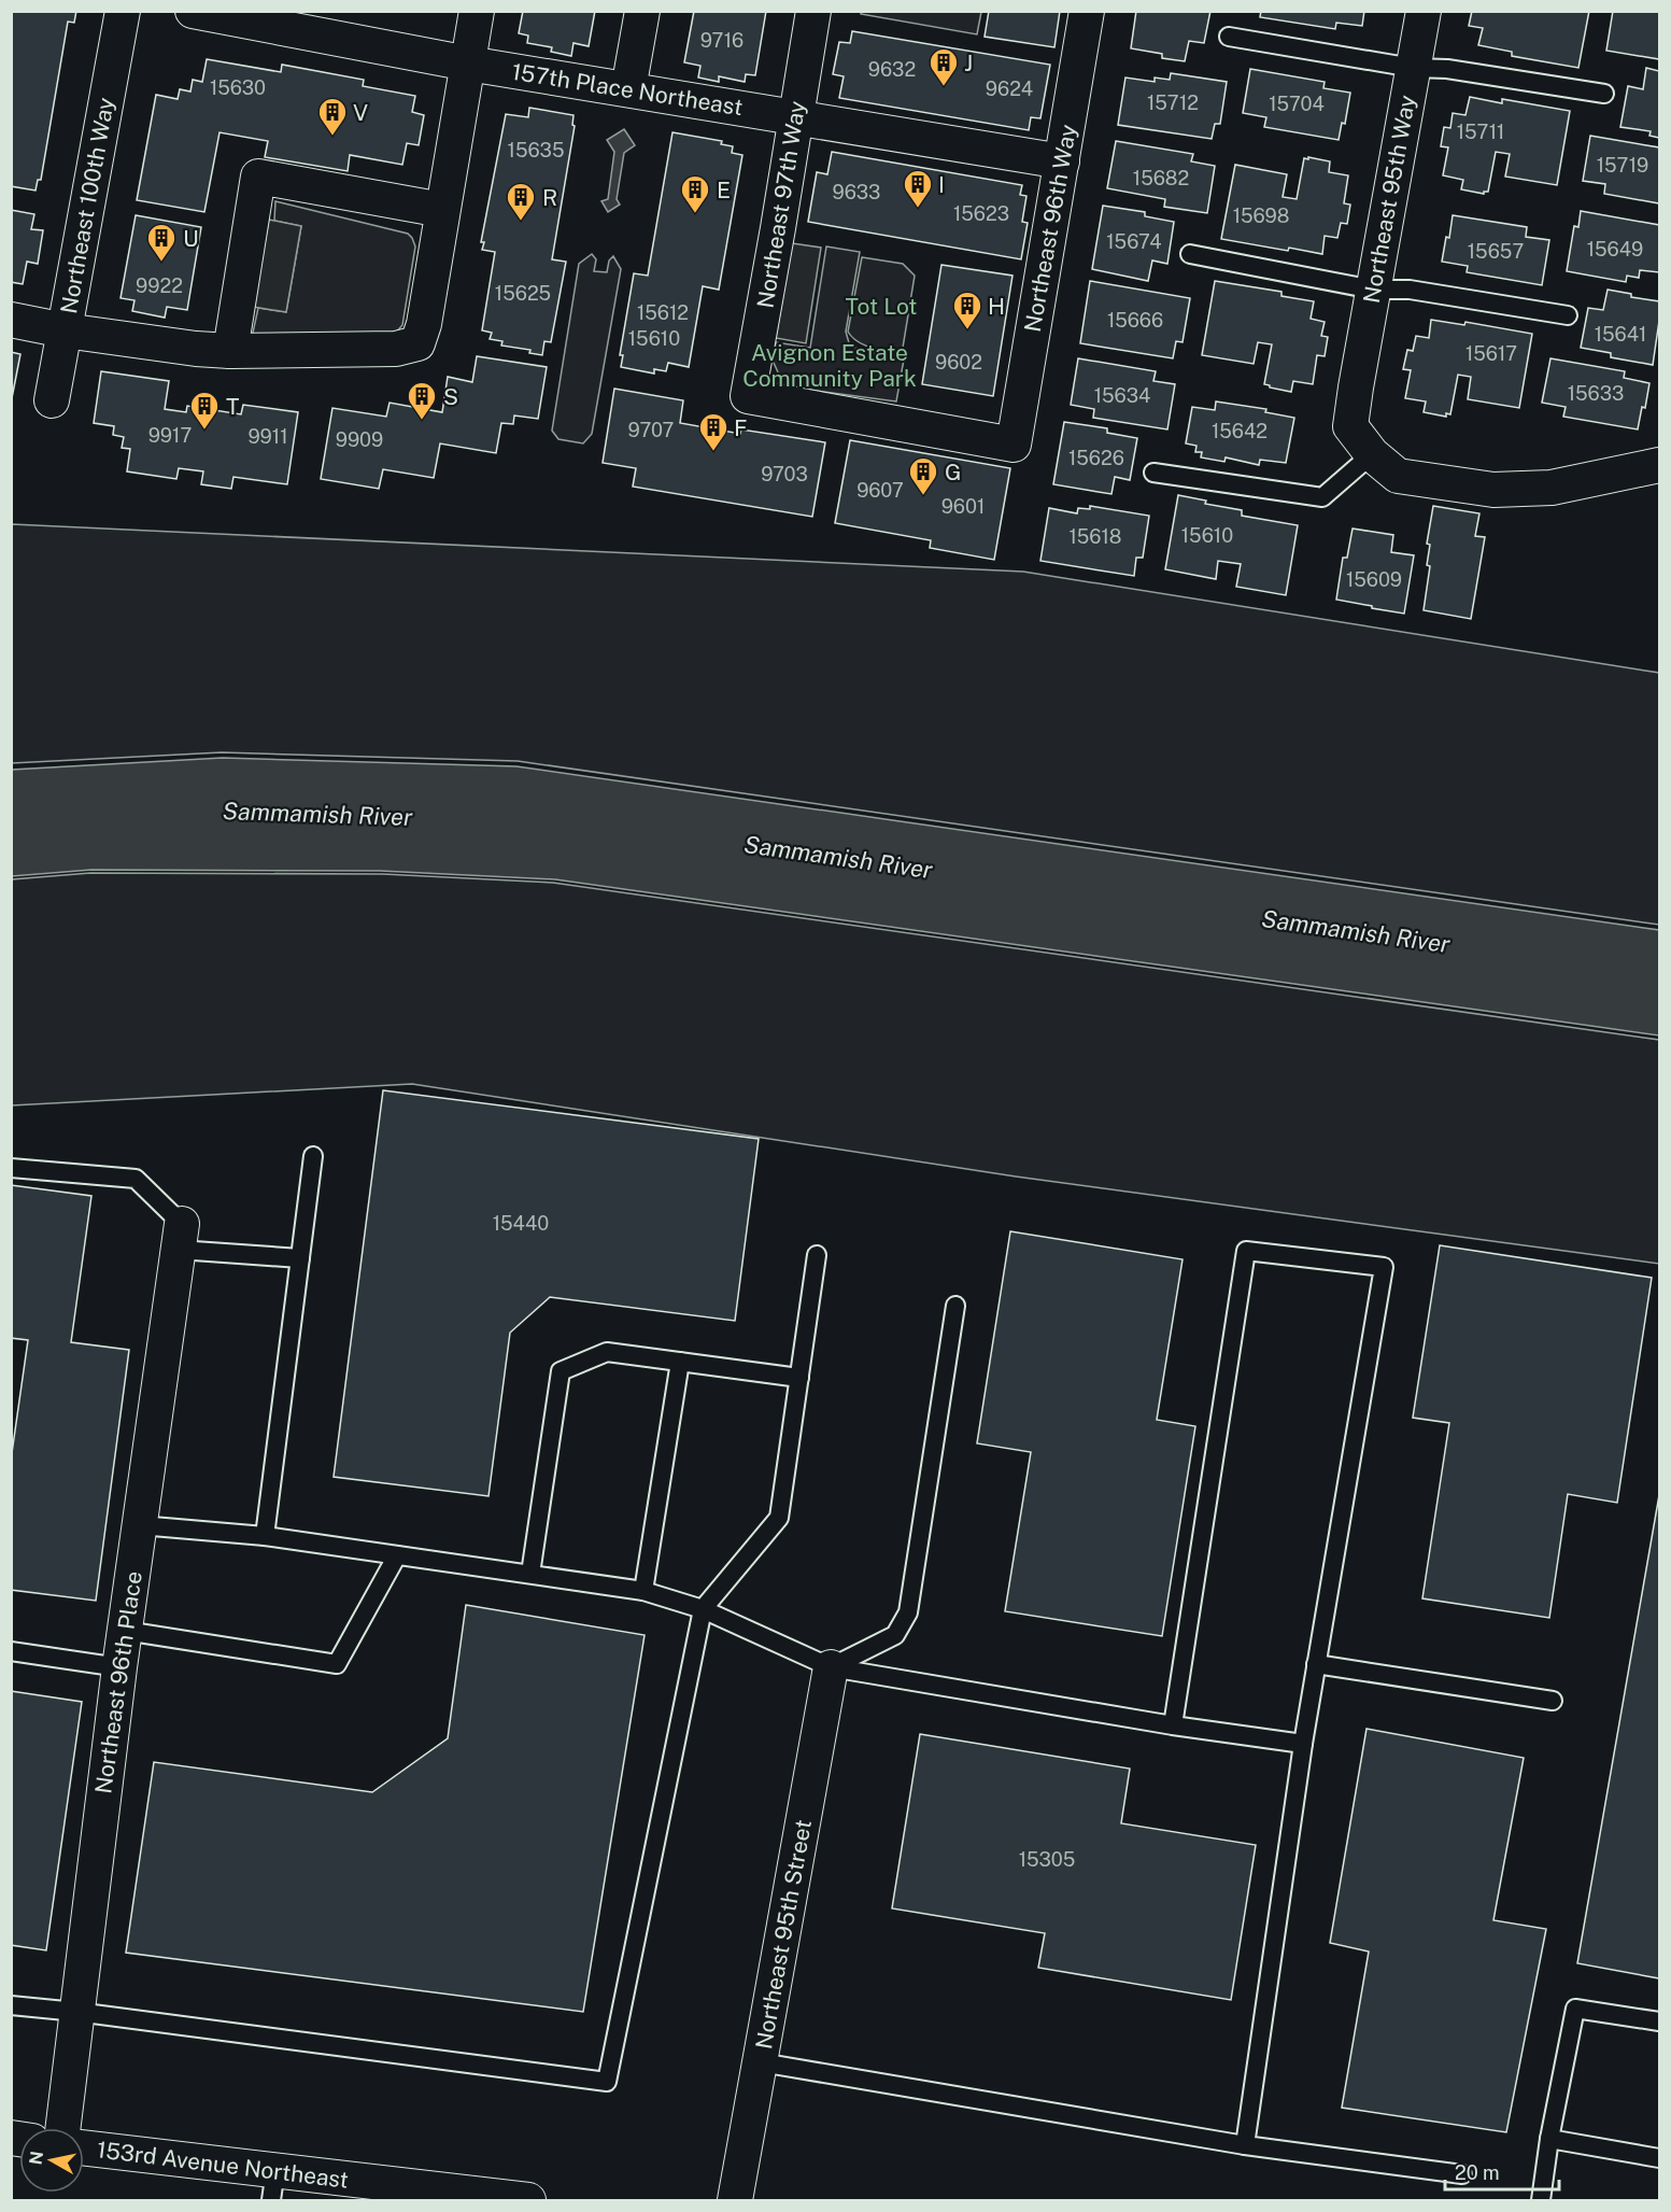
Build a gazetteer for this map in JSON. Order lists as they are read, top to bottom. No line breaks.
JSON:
{"streets":{"street":["157th Place Northeast","Northeast 95th Way","Northeast 97th Way","Northeast 100th Way","Northeast 96th Way","Northeast 96th Place","Northeast 95th Street","153rd Avenue Northeast"]},"crossings":[["157th Place Northeast","Northeast 97th Way"],["157th Place Northeast","Northeast 96th Way"],["Northeast 97th Way","Northeast 96th Way"]],"water":["Sammamish River"],"parks":["Tot Lot","Avignon Estate Community Park"],"places":{"building":["J","V","I","E","R","U","H","S","T","F","G"]},"house_numbers":["9716","9632","15630","9624","15712","15704","15711","15635","15719","15682","9633","15623","15698","15674","15649","15657","9922","15625","15612","15666","15641","15610","15617","9602","15633","15634","9707","15642","9917","9911","9909","15626","9703","9607","9601","15610","15618","15609","15440","15305"],"scale_bar":"20 m","north":"left"}
